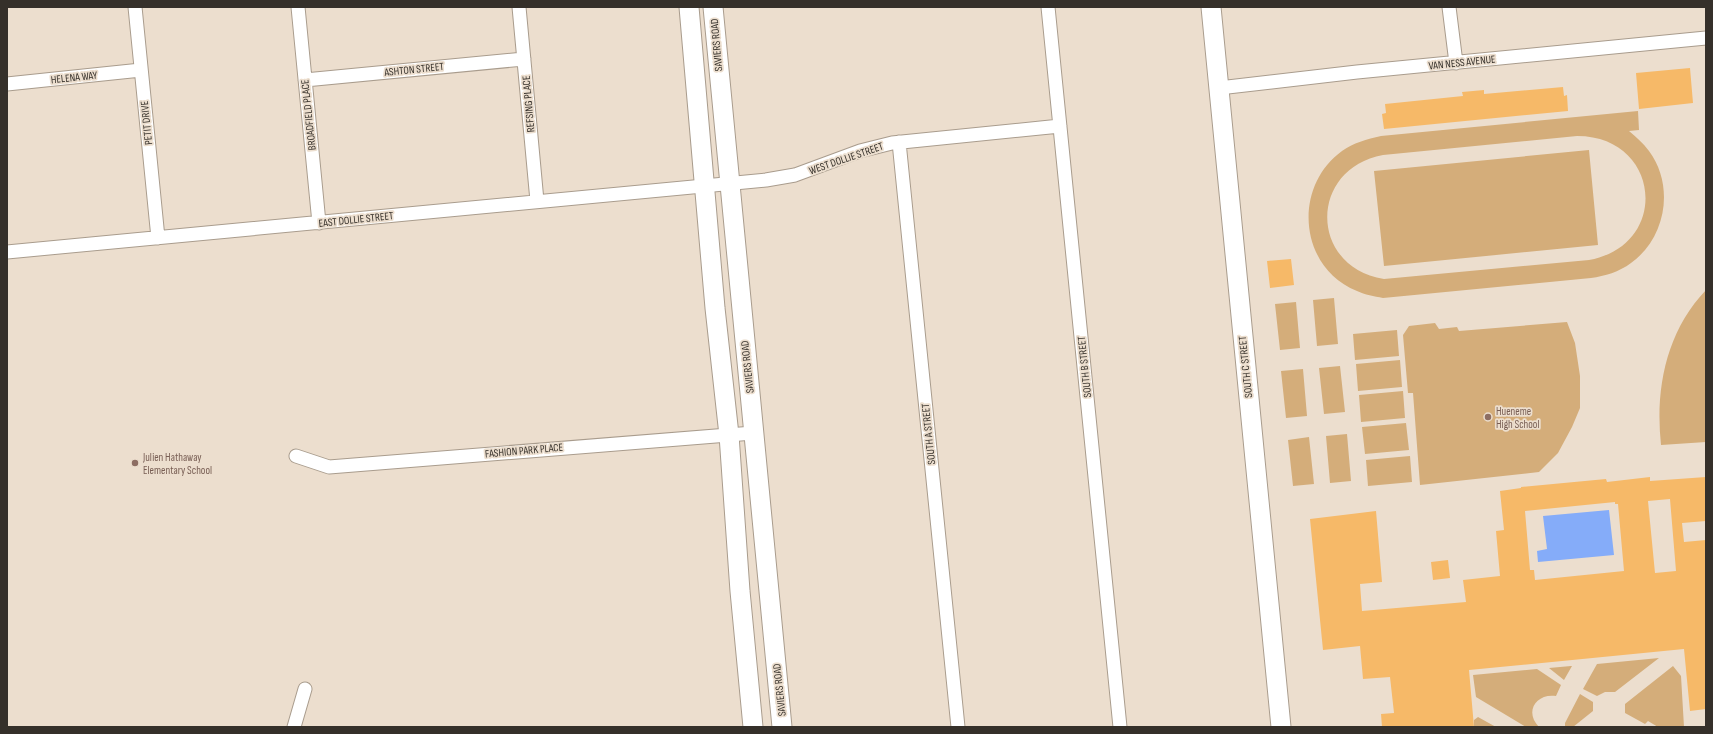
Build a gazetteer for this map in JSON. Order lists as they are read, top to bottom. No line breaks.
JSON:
{"streets":{"main road":["SAVIERS ROAD","SOUTH C STREET"],"street":["VAN NESS AVENUE","ASHTON STREET","HELENA WAY","REFSING PLACE","BROADFIELD PLACE","PETIT DRIVE","WEST DOLLIE STREET","EAST DOLLIE STREET","SOUTH B STREET","SOUTH A STREET","FASHION PARK PLACE"]},"crossings":[["SAVIERS ROAD","WEST DOLLIE STREET"],["SAVIERS ROAD","FASHION PARK PLACE"],["VAN NESS AVENUE","SOUTH C STREET"],["ASHTON STREET","REFSING PLACE"],["ASHTON STREET","BROADFIELD PLACE"],["HELENA WAY","PETIT DRIVE"],["REFSING PLACE","EAST DOLLIE STREET"],["BROADFIELD PLACE","EAST DOLLIE STREET"],["PETIT DRIVE","EAST DOLLIE STREET"],["WEST DOLLIE STREET","EAST DOLLIE STREET"],["WEST DOLLIE STREET","SOUTH B STREET"],["WEST DOLLIE STREET","SOUTH A STREET"]],"places":["Hueneme High School","Julien Hathaway Elementary School"]}
